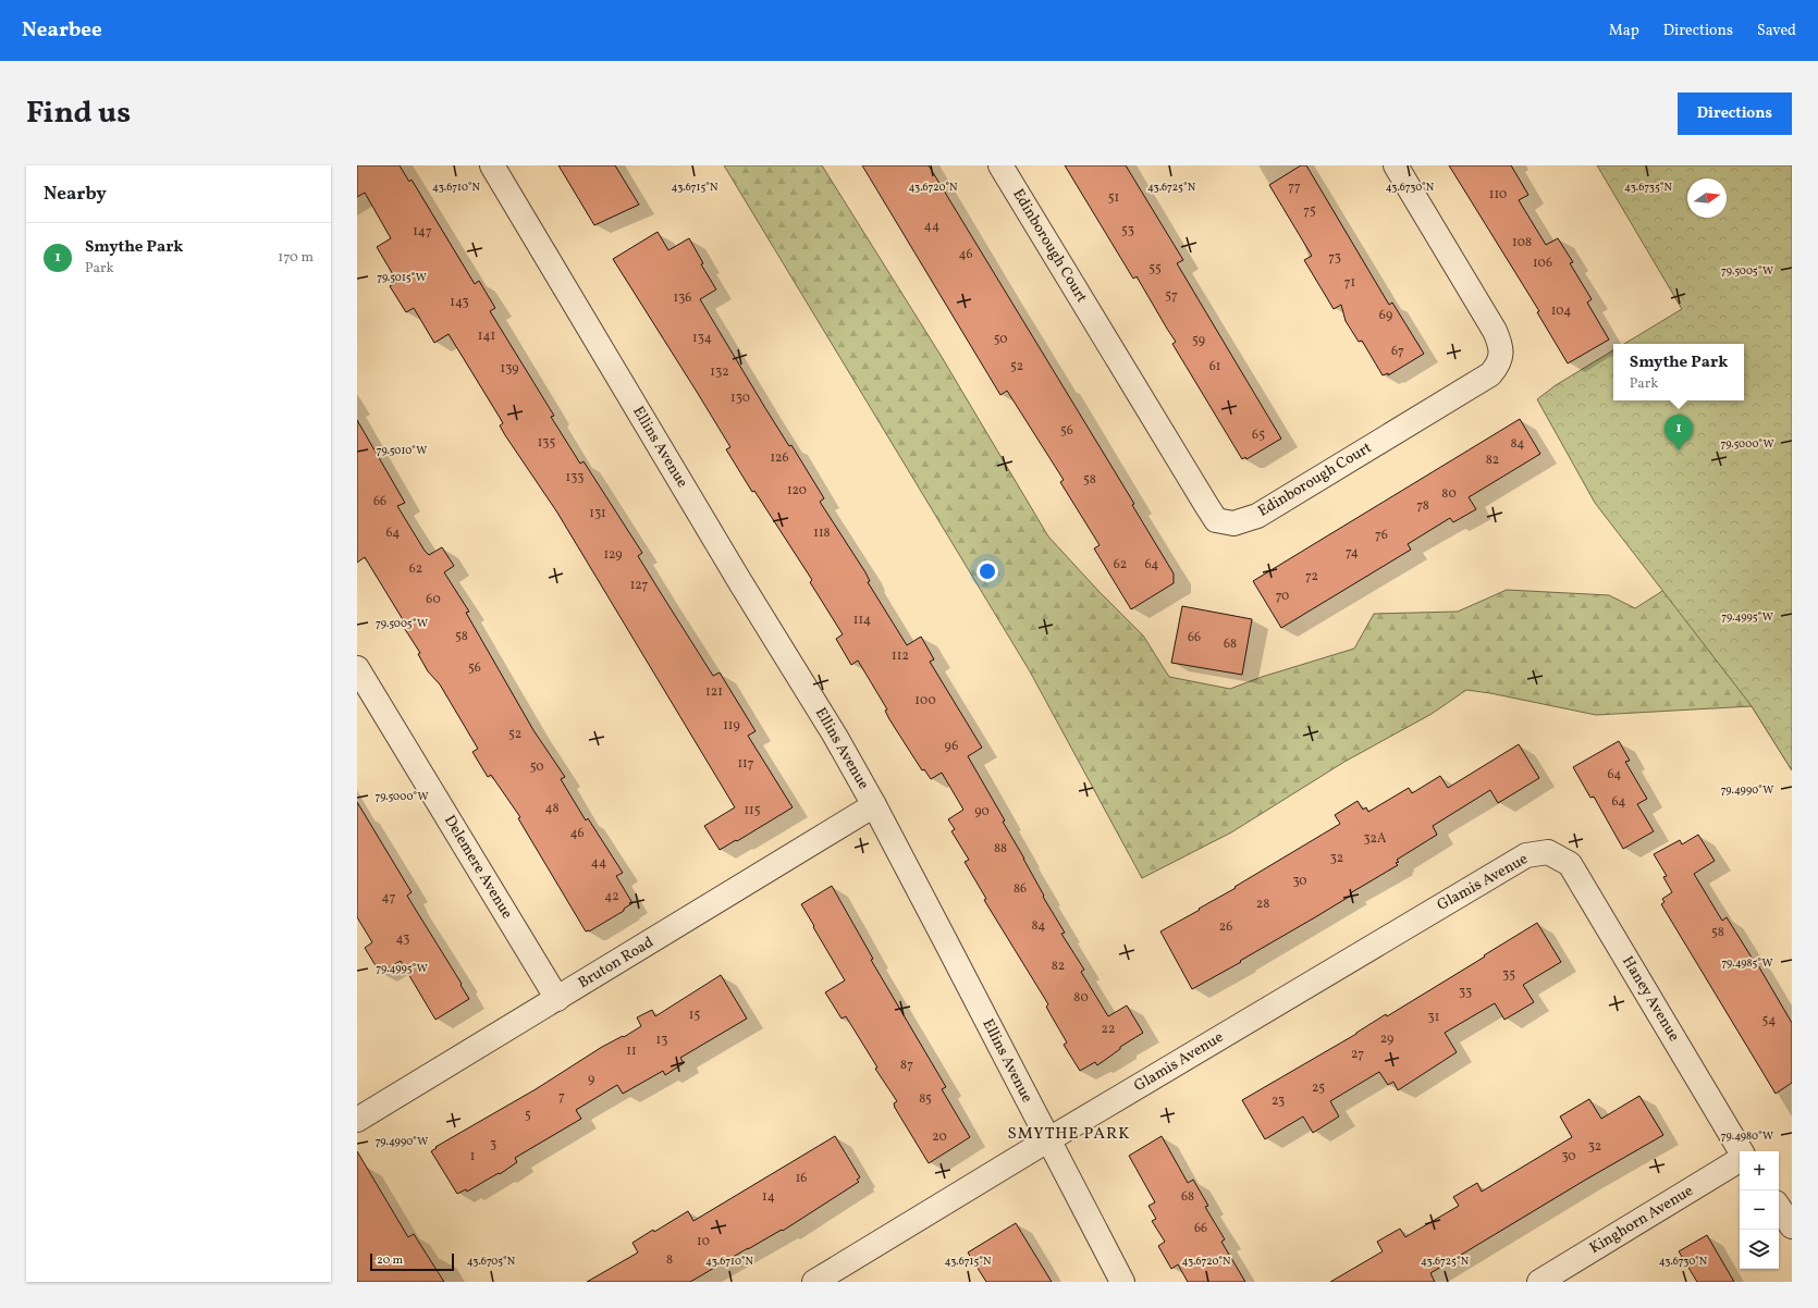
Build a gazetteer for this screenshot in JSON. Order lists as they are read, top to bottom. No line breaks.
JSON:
{"streets":{"street":["Edinborough Court","Ellins Avenue","Delemere Avenue","Glamis Avenue","Bruton Road","Haney Avenue","Kinghorn Avenue"]},"crossings":[["Ellins Avenue","Glamis Avenue"],["Ellins Avenue","Bruton Road"],["Delemere Avenue","Bruton Road"],["Glamis Avenue","Haney Avenue"]],"districts":["SMYTHE PARK"],"house_numbers":["77","110","51","75","44","53","147","108","46","73","106","55","71","57","136","143","104","69","141","134","50","59","67","52","61","139","132","130","56","65","135","84","126","82","133","58","120","80","66","78","131","64","118","76","74","129","62","64","62","72","127","70","60","114","58","66","68","112","56","121","100","119","52","96","117","50","64","64","48","115","90","46","32A","88","32","44","30","86","42","47","28","84","26","58","43","82","35","33","80","15","31","54","22","29","13","11","27","87","9","25","7","85","23","5","20","3","32","1","30","16","14","68","66","10","8"],"scale_bar":"20 m","north":"right","page":{"header":"Nearbee","nav":["Map","Directions","Saved"],"title":"Find us","buttons":"Directions","heading":"Nearby","list":[{"mark":"1","name":"Smythe Park","note":"Park","value":"170 m"}],"popup":["Smythe Park","Park"],"pins":"1","map_buttons":["+","−"],"scale":"20 m"},"coordinates":["43.6710°N","43.6715°N","43.6720°N","43.6725°N","43.6730°N","43.6735°N","79.5005°W","79.5015°W","79.5000°W","79.5010°W","79.4995°W","79.4990°W","79.4985°W","79.4980°W","43.6705°N"]}
